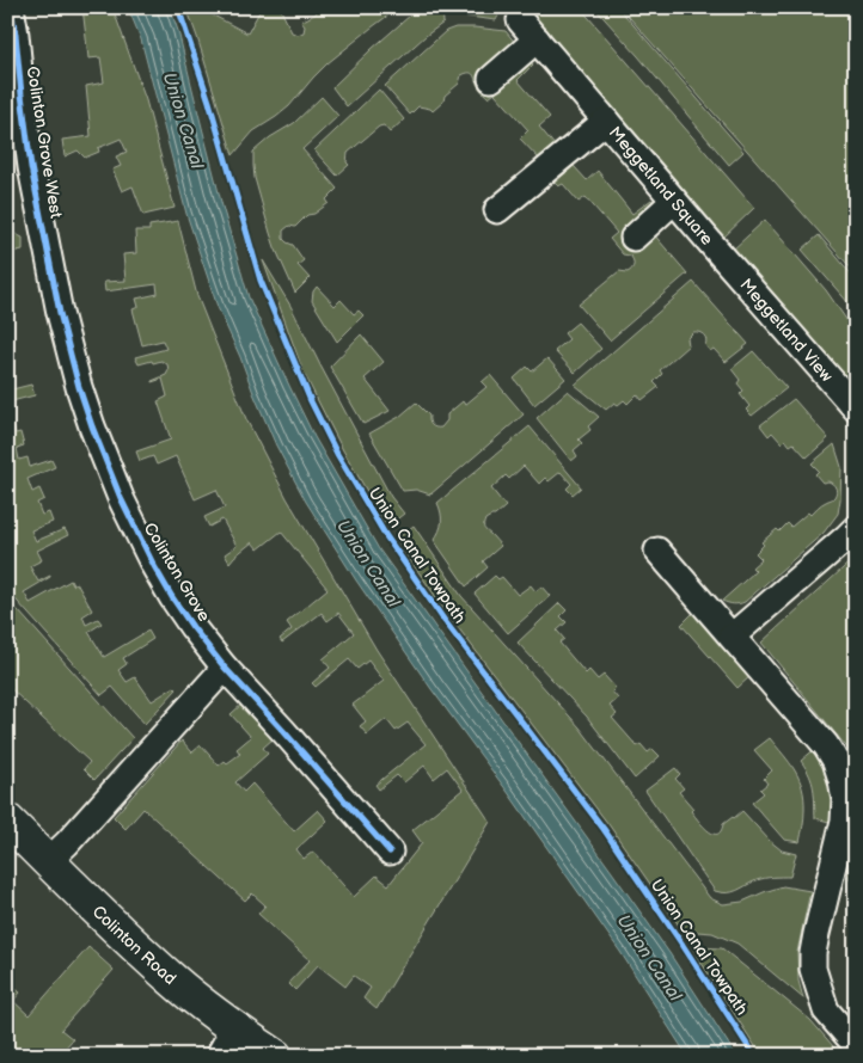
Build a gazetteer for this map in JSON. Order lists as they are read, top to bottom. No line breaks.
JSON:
{"streets":{"street":["Colinton Grove West","Meggetland Square","Meggetland View","Colinton Grove","Colinton Road"],"cycle path":["Union Canal Towpath"]},"crossings":[["Colinton Grove West","Colinton Grove"],["Meggetland Square","Meggetland View"]],"water":["Union Canal"]}
